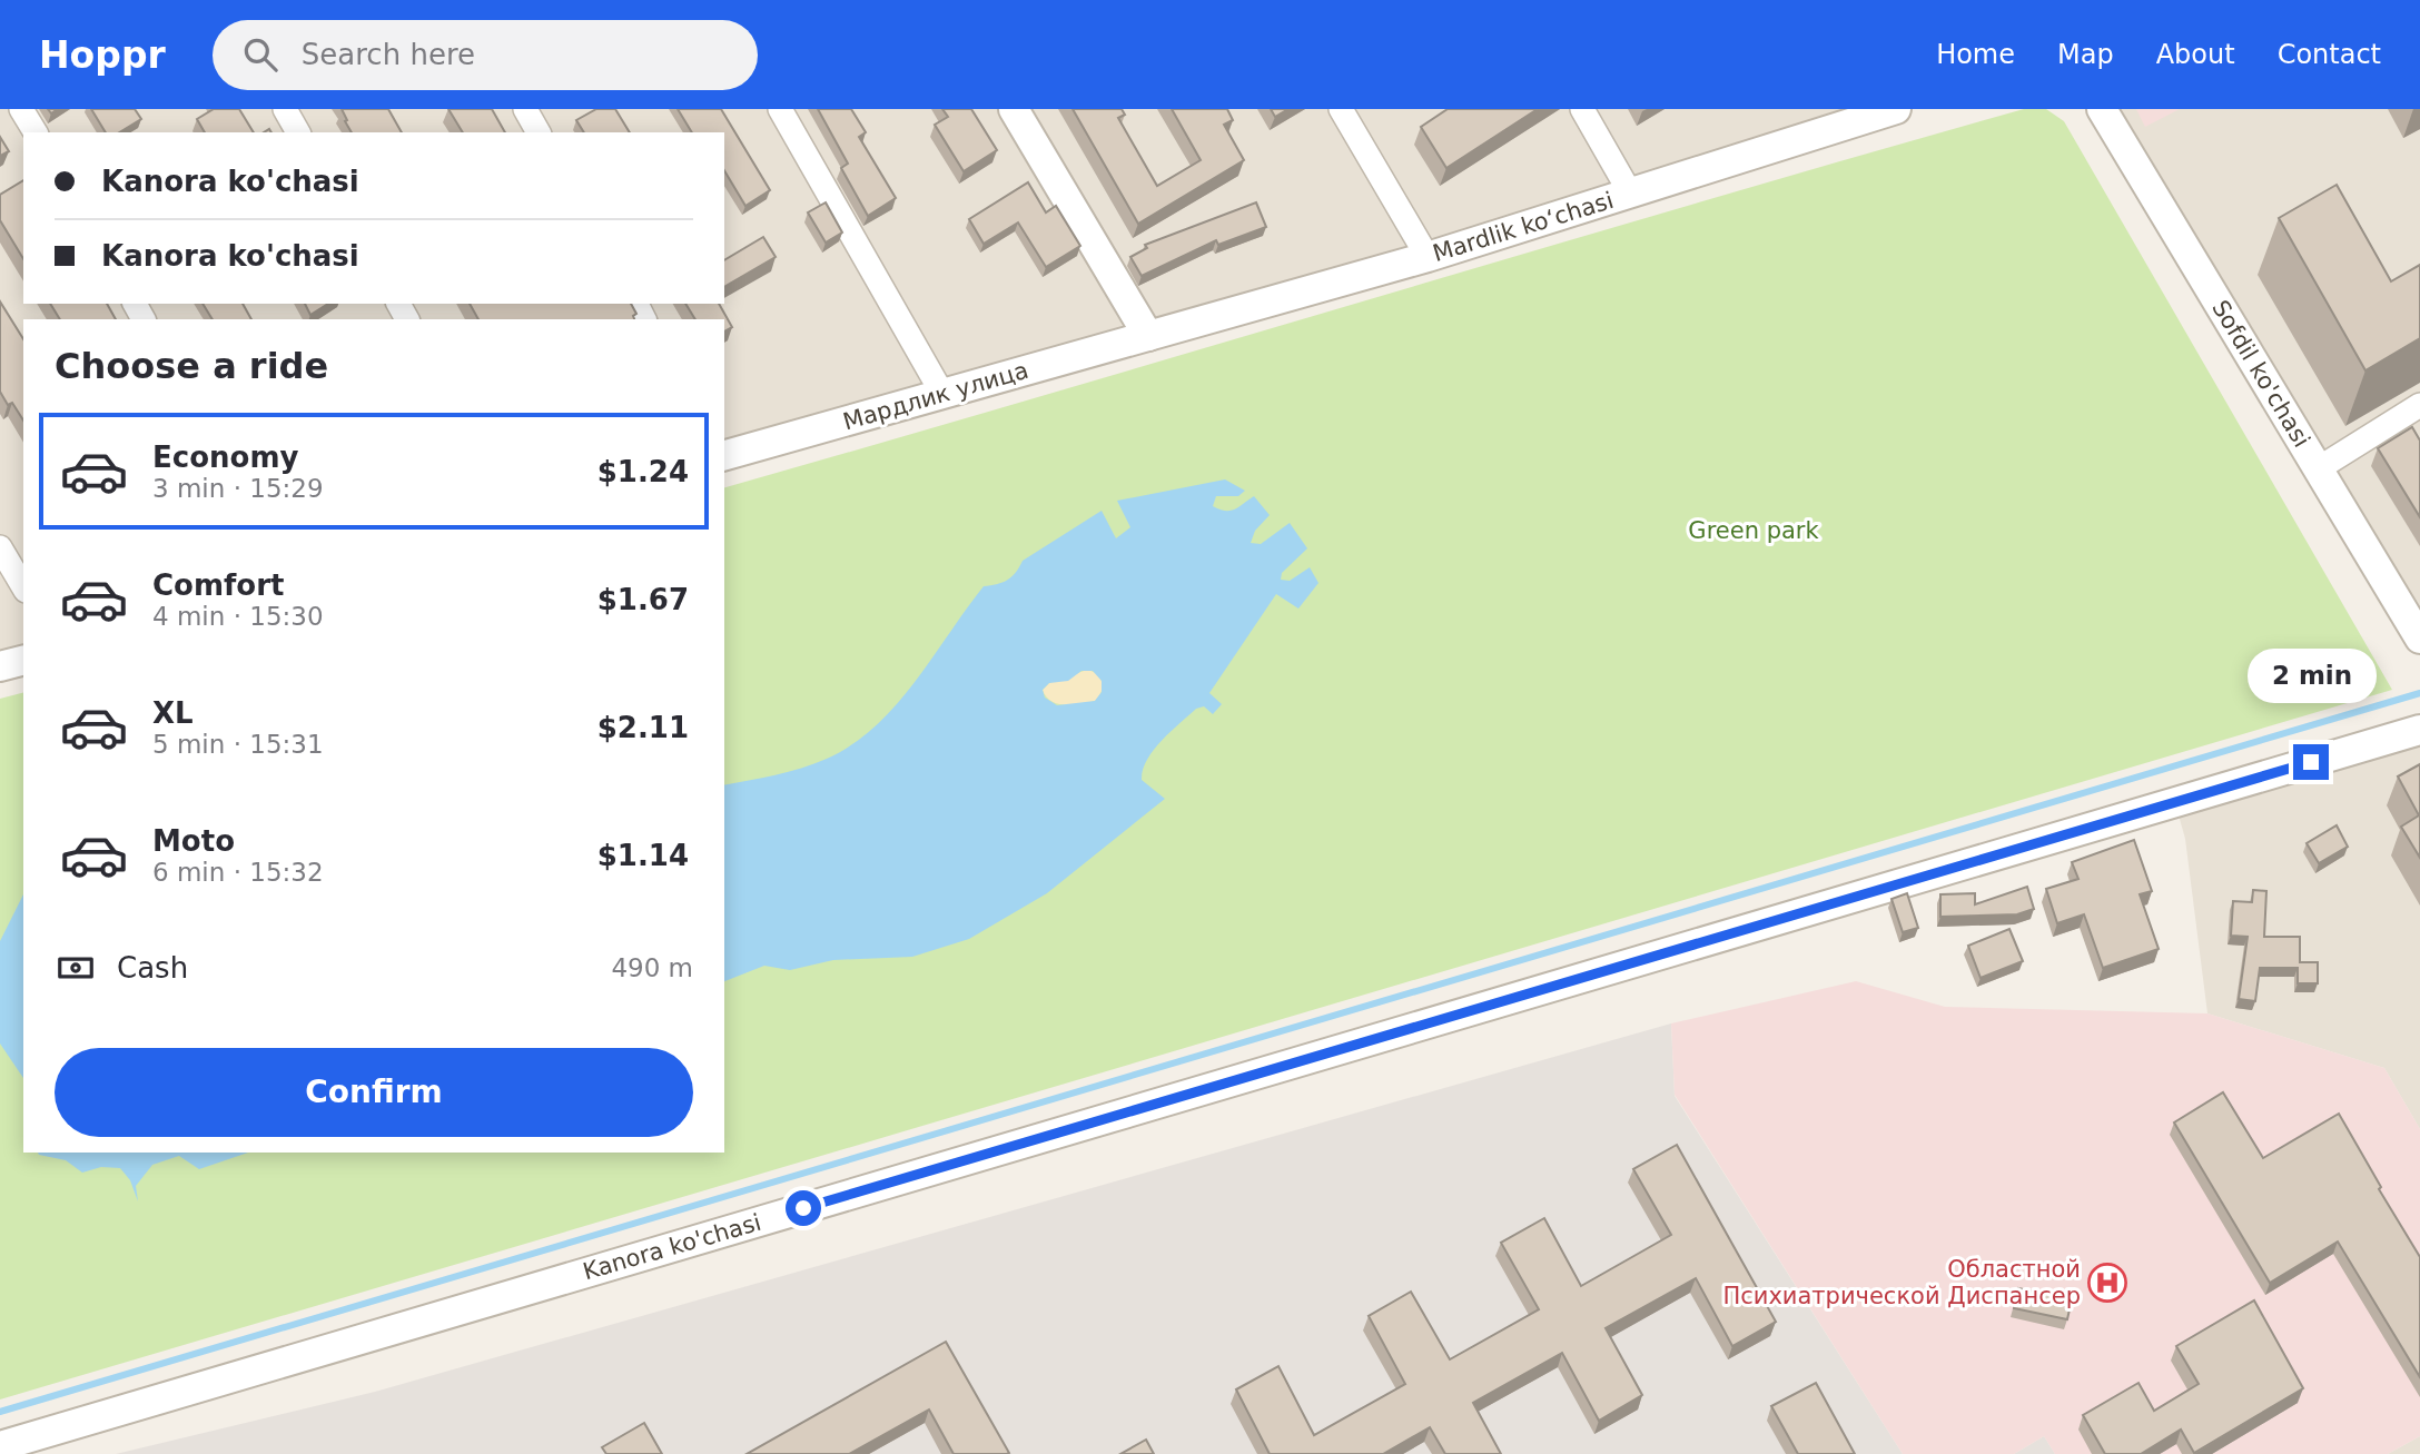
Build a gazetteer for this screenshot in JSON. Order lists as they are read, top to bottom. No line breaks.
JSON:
{"streets":{"street":["Mardlik ko‘chasi","Sofdil ko'chasi","Мардлик улица","Kanora ko'chasi"]},"crossings":[["Mardlik ko‘chasi","Мардлик улица"]],"parks":["Green park"],"places":{"hospital":["Областной Психиатрической Диспансер"]},"page":{"header":"Hoppr","search":"Search here","nav":["Home","Map","About","Contact"],"banner":["Kanora ko'chasi","Kanora ko'chasi"],"heading":"Choose a ride","list":[{"name":"Economy","note":"3 min · 15:29","value":"$1.24"},{"name":"Comfort","note":"4 min · 15:30","value":"$1.67"},{"name":"XL","note":"5 min · 15:31","value":"$2.11"},{"name":"Moto","note":"6 min · 15:32","value":"$1.14"}],"bubble":"2 min","pay":["Cash","490 m"],"buttons":"Confirm"}}
